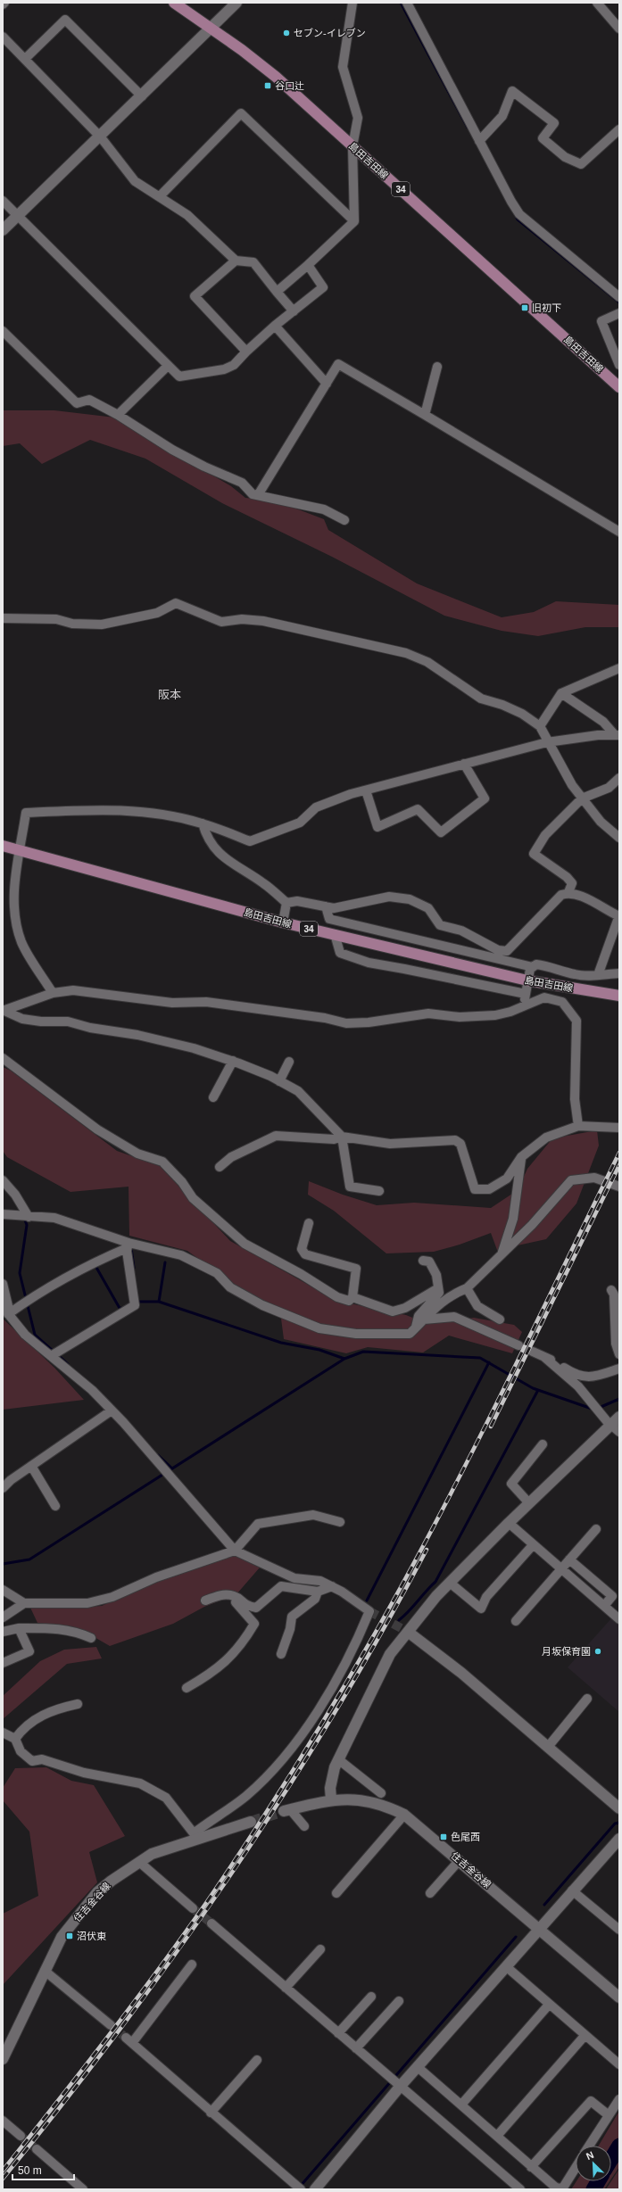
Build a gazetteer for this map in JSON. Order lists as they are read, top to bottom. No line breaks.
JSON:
{"streets":{"main road":["島田吉田線","34"],"street":["住吉金谷線"]},"districts":["阪本"],"places":{"other":["セブン-イレブン","月坂保育園"],"transit":["谷口辻","旧初下","色尾西","沼伏東"]},"scale_bar":"50 m","north":"top left"}
